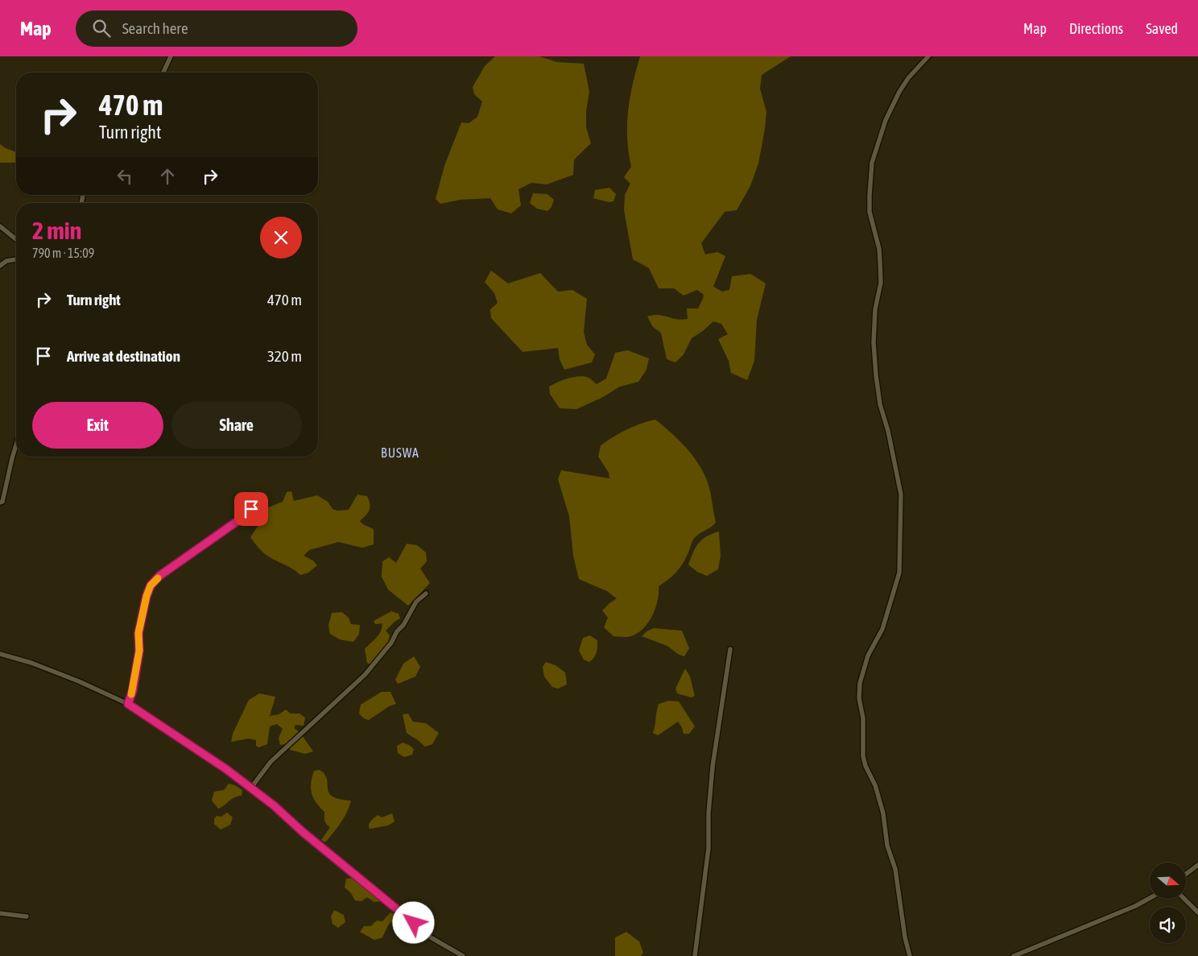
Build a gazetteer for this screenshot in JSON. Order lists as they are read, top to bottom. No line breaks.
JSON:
{"districts":["BUSWA"],"north":"right","page":{"header":"Map","search":"Search here","nav":["Map","Directions","Saved"],"turn":["470 m","Turn right"],"heading":["2 min","790 m · 15:09"],"list":[{"name":"Turn right","value":"470 m"},{"name":"Arrive at destination","value":"320 m"}],"buttons":["Exit","Share"]}}
